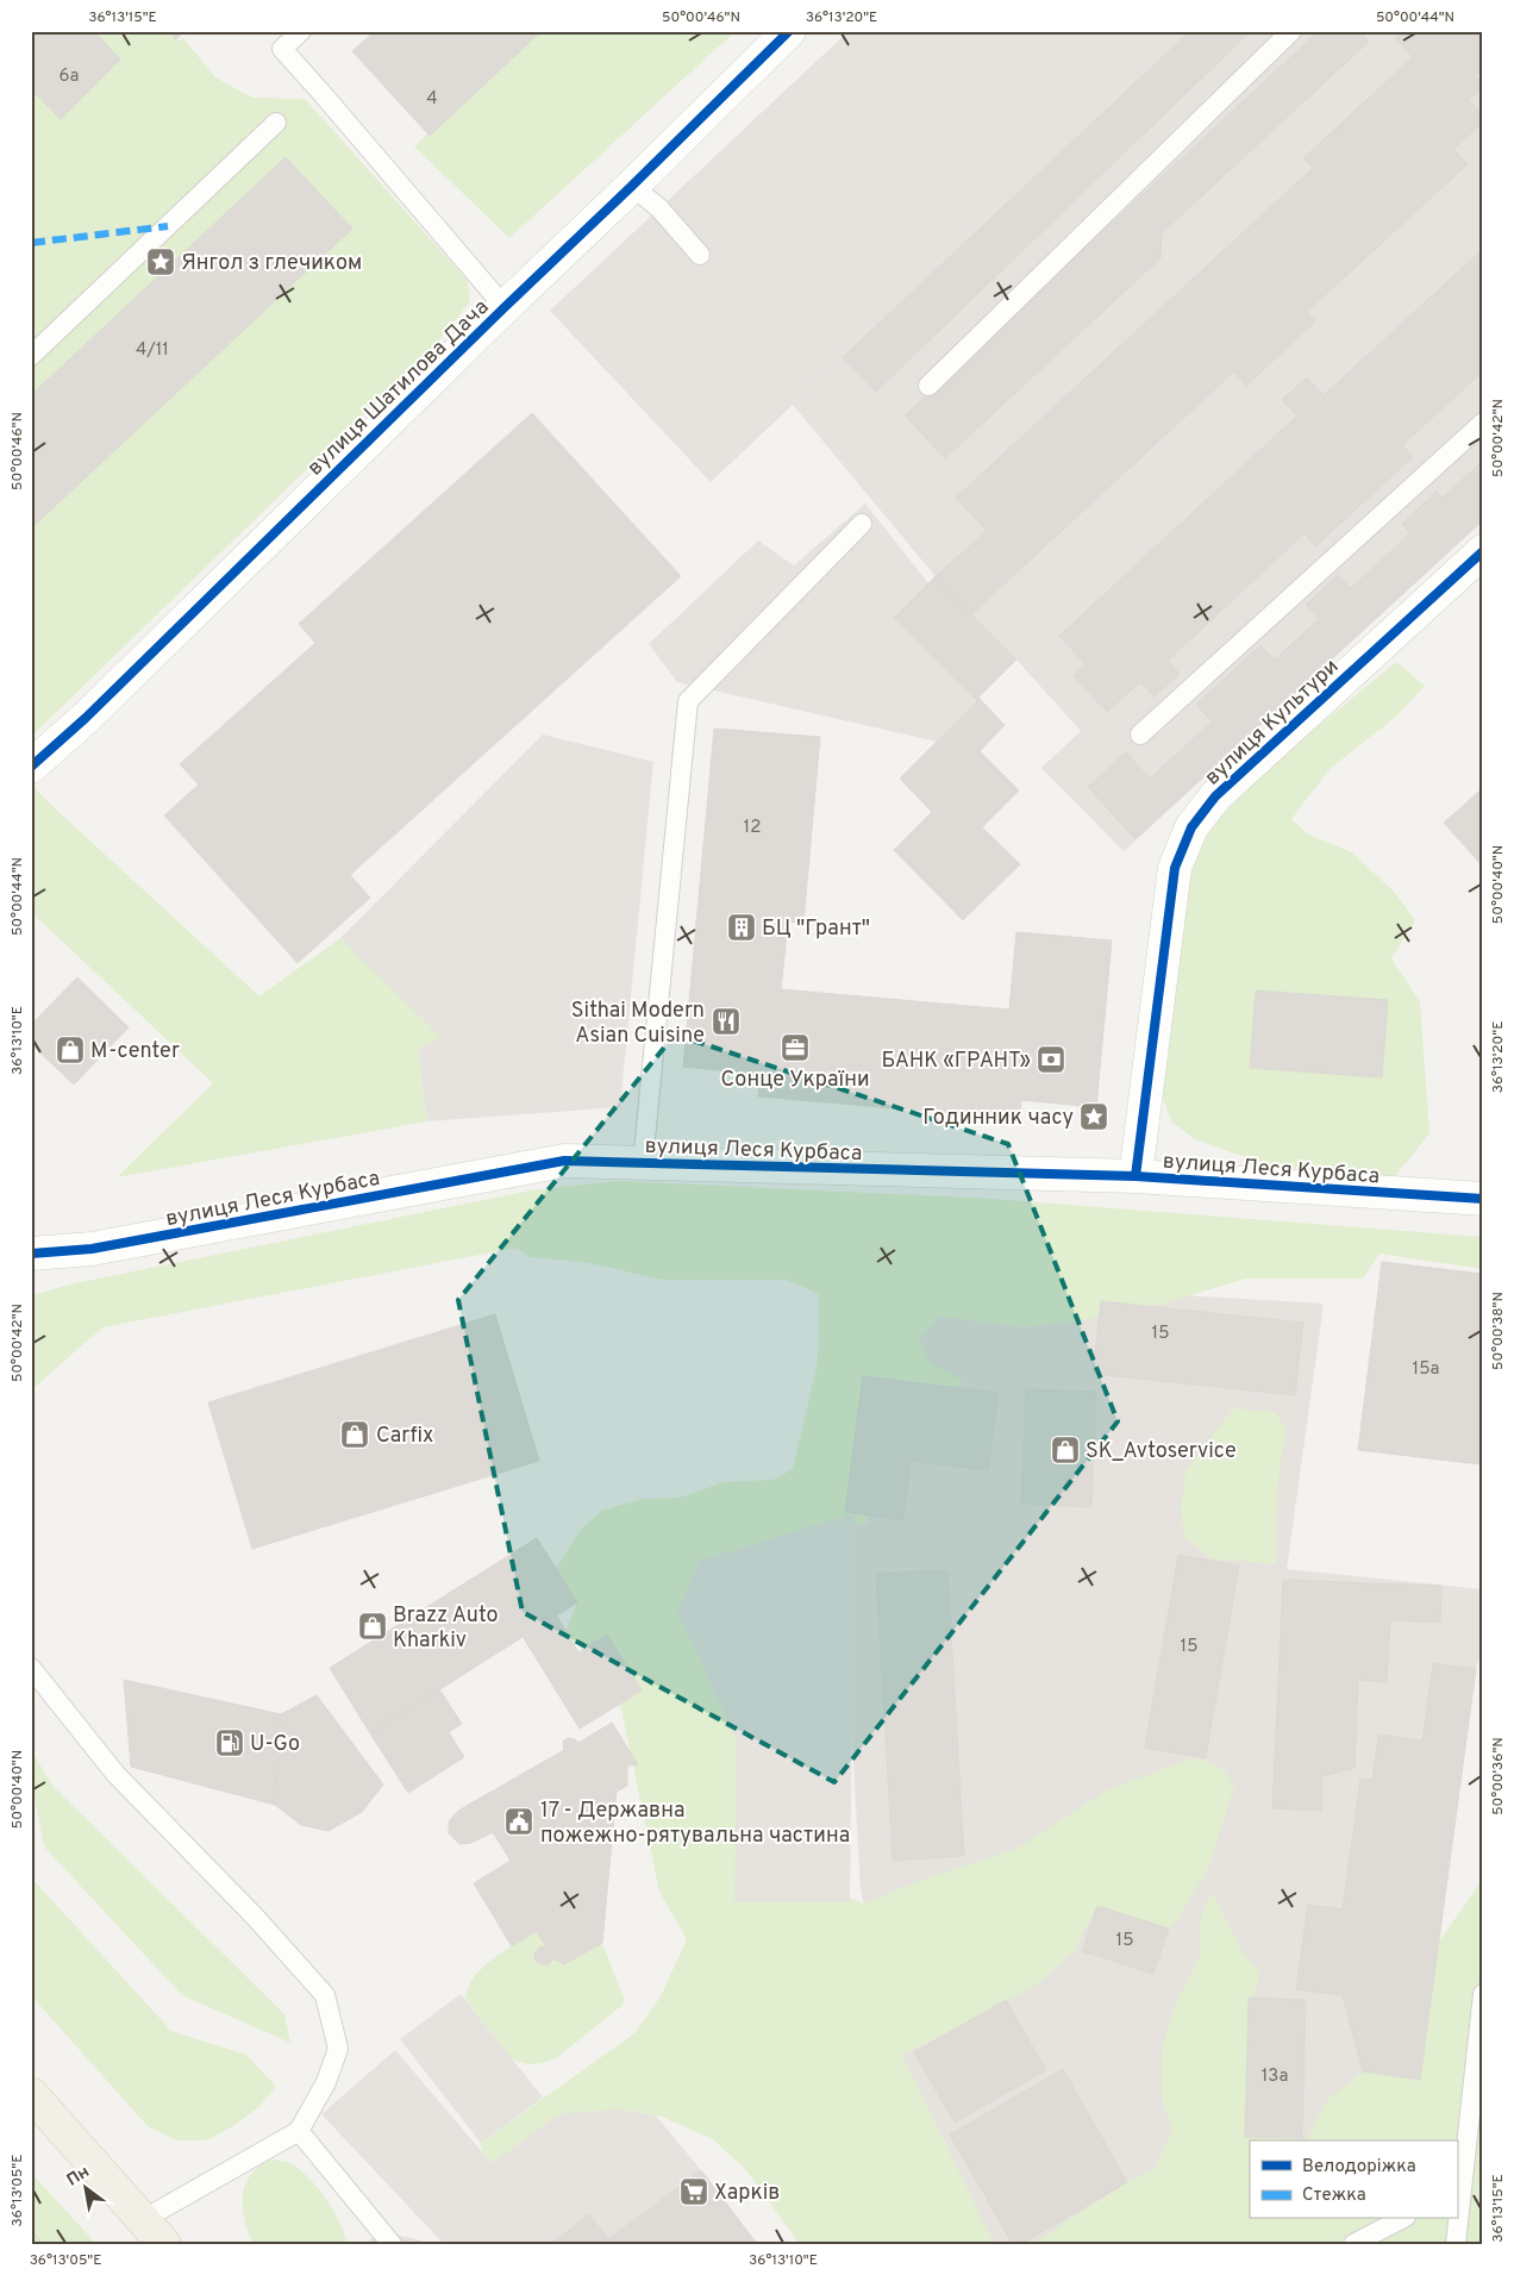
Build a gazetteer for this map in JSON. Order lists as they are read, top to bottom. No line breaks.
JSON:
{"streets":{"street":["вулиця Шатилова Дача","вулиця Культури","вулиця Леся Курбаса"]},"crossings":[["вулиця Культури","вулиця Леся Курбаса"]],"places":{"place":["Янгол з глечиком","Годинник часу"],"building":["БЦ \"Грант\""],"restaurant":["Sithai Modern Asian Cuisine"],"office":["Сонце України"],"shop":["M-center","Carfix","SK_Avtoservice","Brazz Auto Kharkiv"],"bank":["БАНК «ГРАНТ»"],"fuel station":["U-Go"],"public building":["17 - Державна пожежно-рятувальна частина"],"supermarket":["Харків"]},"house_numbers":["6а","4","4/11","12","15","15а","15","15","13а"],"legend":["Велодоріжка","Стежка"],"north":"top left","coordinates":["36°13'15\"E","50°00'46\"N","36°13'20\"E","50°00'44\"N","50°00'42\"N","50°00'40\"N","36°13'10\"E","50°00'38\"N","50°00'36\"N","36°13'05\"E"]}
